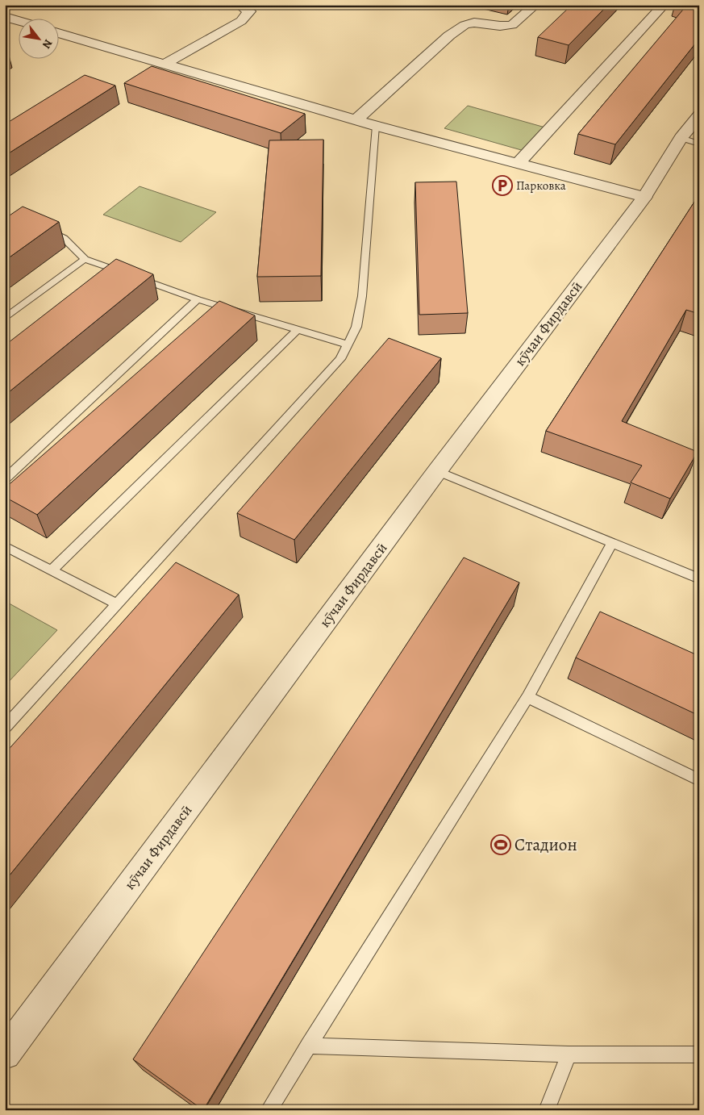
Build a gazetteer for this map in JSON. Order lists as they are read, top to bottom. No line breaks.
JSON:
{"streets":{"street":["кӯчаи Фирдавсӣ"]},"places":{"parking":["Парковка"],"sports":["Стадион"]},"north":"bottom right"}
